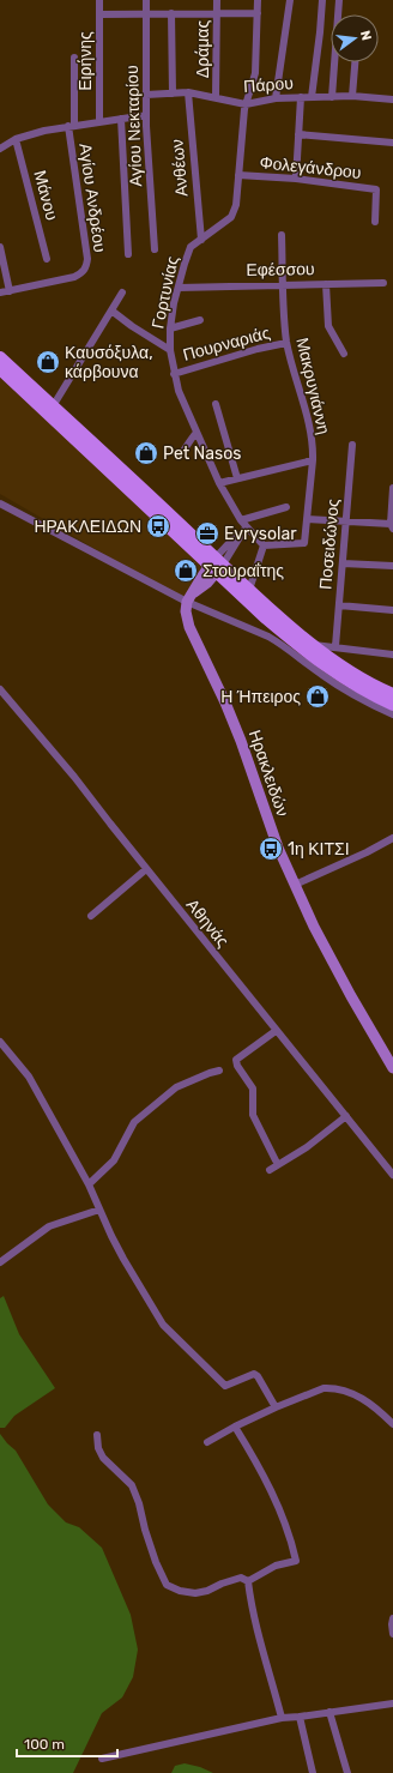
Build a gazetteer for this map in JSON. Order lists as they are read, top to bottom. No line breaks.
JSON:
{"streets":{"street":["Δράμας","Ειρήνης","Πάρου","Αγίου Νεκταρίου","Ανθέων","Φολεγάνδρου","Μάνου","Αγίου Ανδρέου","Εφέσσου","Γορτυνίας","Πουρναριάς","Μακρυγιάννη","Ποσειδώνος","Ηρακλειδών","Αθηνάς"]},"crossings":[["Δράμας","Πάρου"],["Πάρου","Αγίου Νεκταρίου"],["Πάρου","Ανθέων"],["Πάρου","Γορτυνίας"],["Ανθέων","Γορτυνίας"],["Φολεγάνδρου","Γορτυνίας"],["Εφέσσου","Γορτυνίας"],["Εφέσσου","Μακρυγιάννη"],["Γορτυνίας","Πουρναριάς"],["Γορτυνίας","Μακρυγιάννη"],["Πουρναριάς","Μακρυγιάννη"]],"places":{"shop":["Καυσόξυλα, κάρβουνα","Pet Nasos","Στουραΐτης","Η Ήπειρος"],"bus stop":["ΗΡΑΚΛΕΙΔΩΝ","1η ΚΙΤΣΙ"],"office":["Evrysolar"]},"scale_bar":"100 m","north":"right"}
